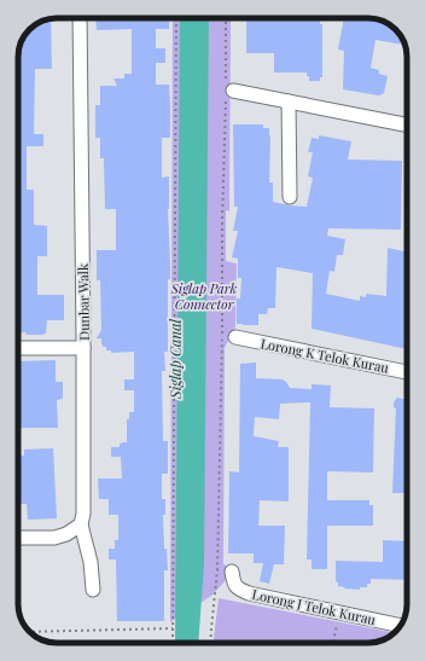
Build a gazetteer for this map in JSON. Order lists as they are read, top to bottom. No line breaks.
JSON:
{"streets":{"street":["Dunbar Walk","Lorong K Telok Kurau","Lorong J Telok Kurau"]},"water":["Siglap Canal"],"parks":["Siglap Park Connector"]}
